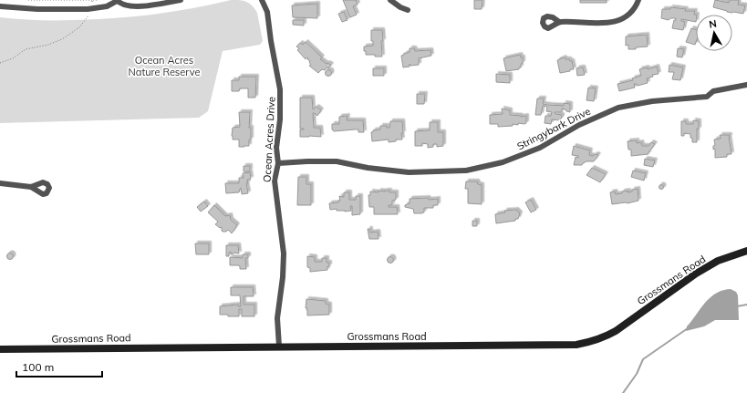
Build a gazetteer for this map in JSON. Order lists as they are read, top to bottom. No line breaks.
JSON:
{"streets":{"street":["Stringybark Drive","Ocean Acres Drive","Grossmans Road"]},"crossings":[["Stringybark Drive","Ocean Acres Drive"],["Ocean Acres Drive","Grossmans Road"]],"parks":["Ocean Acres Nature Reserve"],"scale_bar":"100 m","north":"top"}
